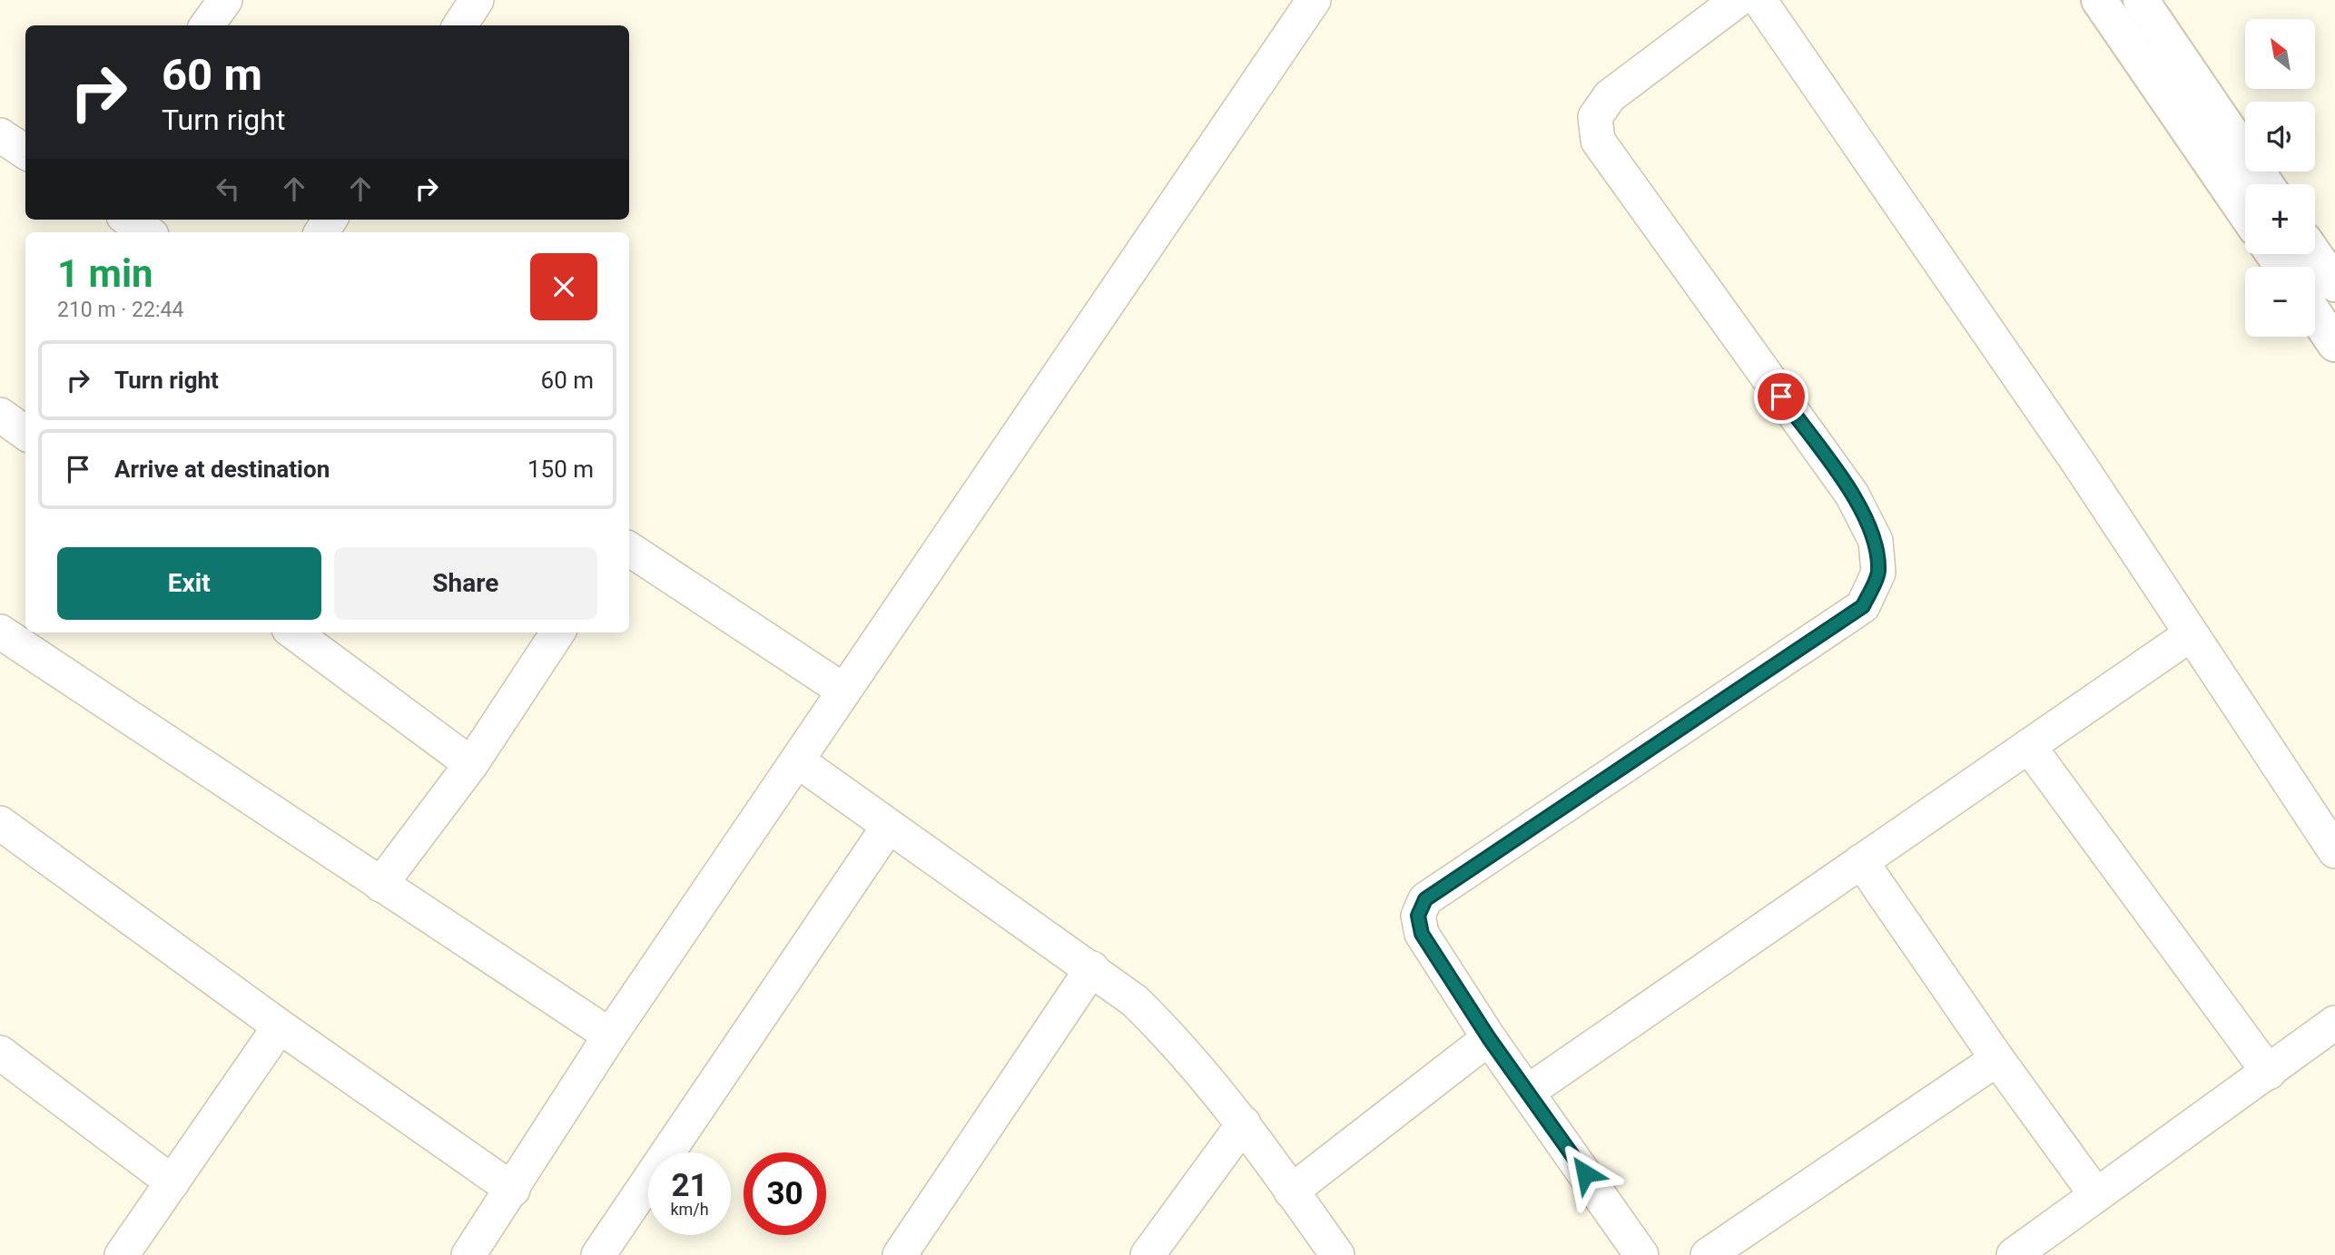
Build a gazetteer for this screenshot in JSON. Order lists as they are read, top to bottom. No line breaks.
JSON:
{"north":"top left","page":{"map_buttons":["+","−"],"turn":["60 m","Turn right"],"heading":["1 min","210 m · 22:44"],"list":[{"name":"Turn right","value":"60 m"},{"name":"Arrive at destination","value":"150 m"}],"buttons":["Exit","Share"],"speed":"21 km/h","limit":"30"}}
